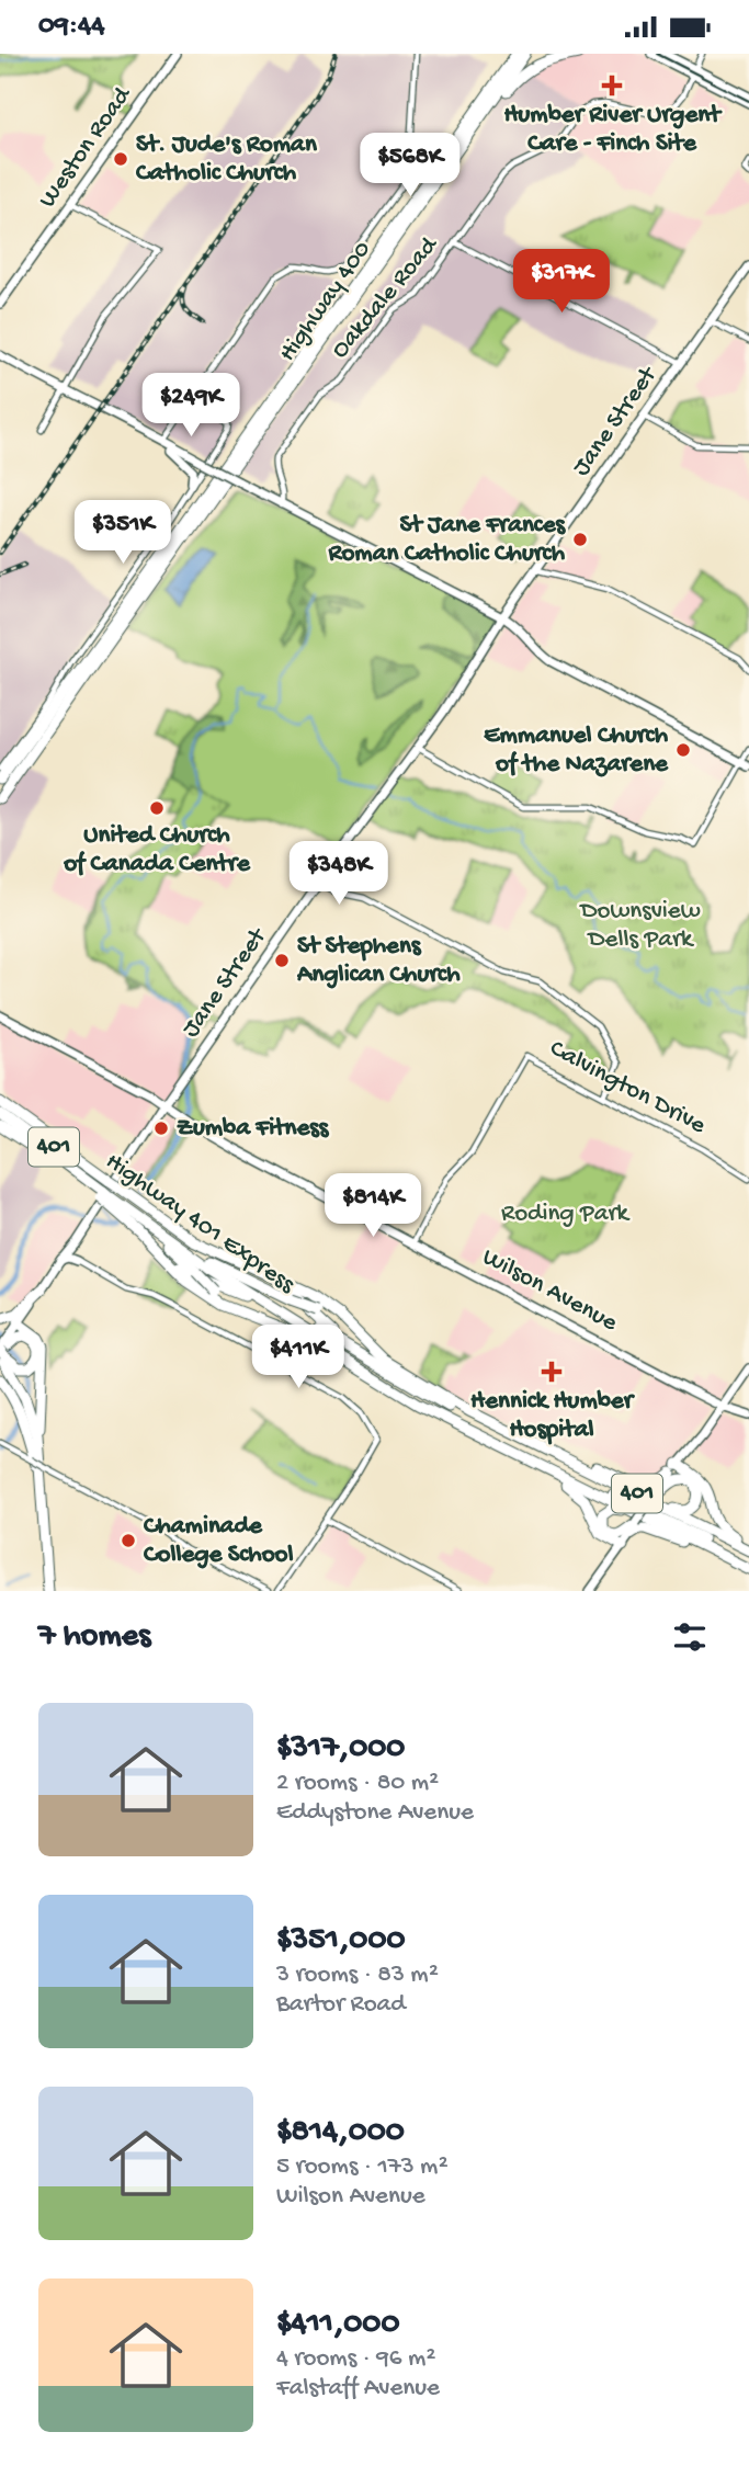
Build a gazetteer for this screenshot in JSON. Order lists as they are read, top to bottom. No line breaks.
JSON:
{"streets":{"highway":["Highway 400","401","Highway 401 Express"],"main road":["Weston Road","Jane Street","Wilson Avenue"],"street":["Oakdale Road","Calvington Drive"]},"crossings":[["Jane Street","Wilson Avenue"],["Calvington Drive","Wilson Avenue"],["401","Highway 401 Express"]],"parks":["Downsview Dells Park","Roding Park"],"places":{"health":["Humber River Urgent Care - Finch Site","Hennick Humber Hospital"],"other":["St. Jude's Roman Catholic Church","St Jane Frances Roman Catholic Church","Emmanuel Church of the Nazarene","United Church of Canada Centre","St Stephens Anglican Church","Zumba Fitness","Chaminade College School"]},"page":{"status":"09:44","price":["$568K","$317K","$249K","$351K","$348K","$814K","$411K"],"heading":"7 homes","list":[{"name":"$317,000","note":"2 rooms · 80 m² · Eddystone Avenue"},{"name":"$351,000","note":"3 rooms · 83 m² · Bartor Road"},{"name":"$814,000","note":"5 rooms · 173 m² · Wilson Avenue"},{"name":"$411,000","note":"4 rooms · 96 m² · Falstaff Avenue"}]}}
